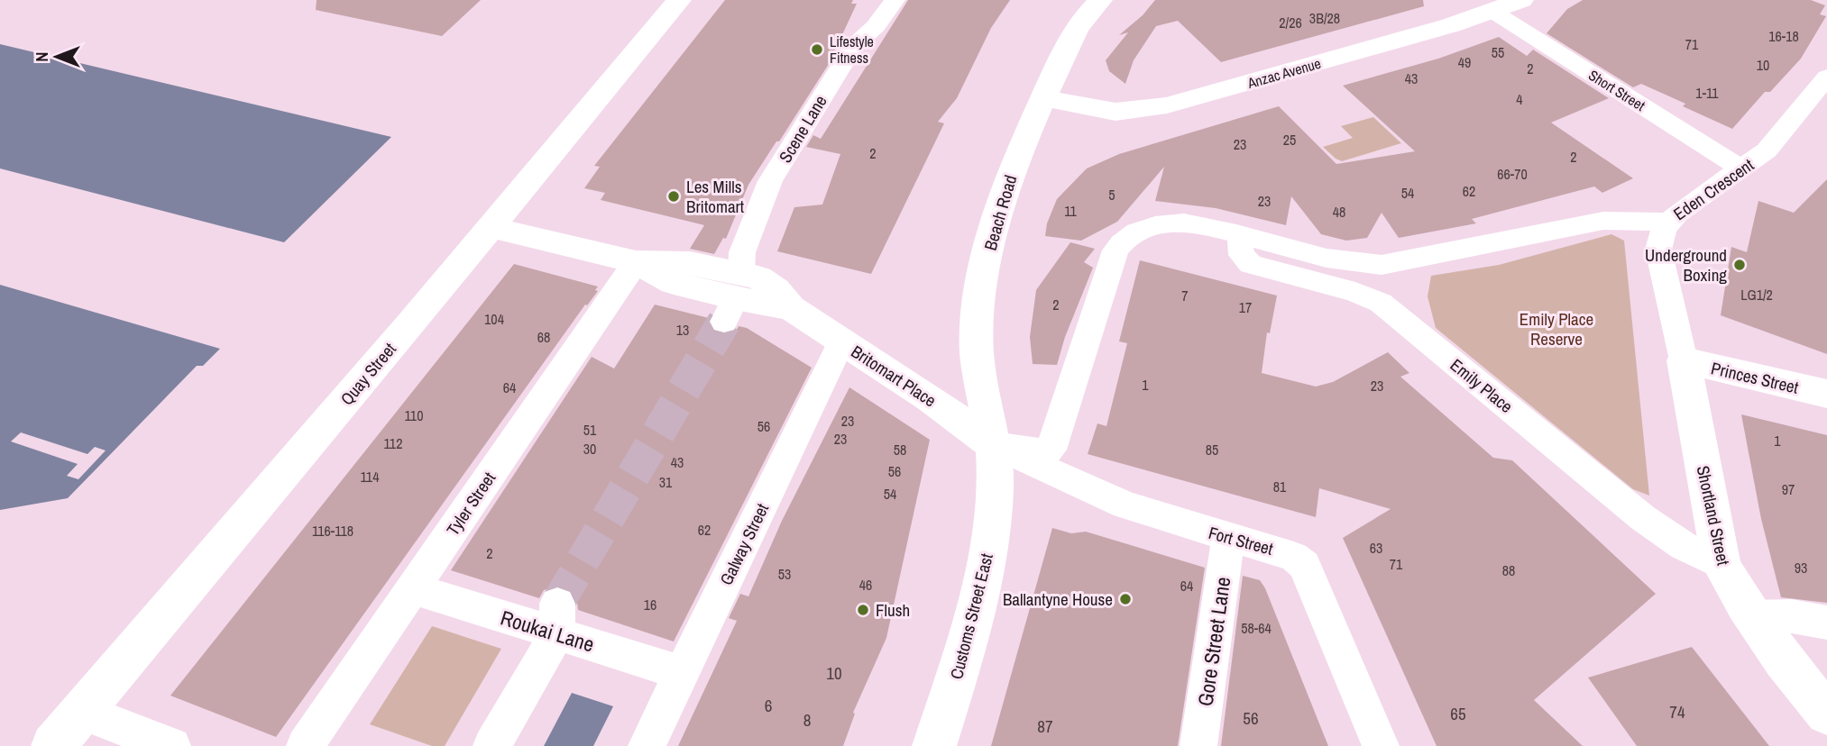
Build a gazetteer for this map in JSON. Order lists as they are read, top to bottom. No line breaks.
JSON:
{"streets":{"main road":["Anzac Avenue","Beach Road","Quay Street","Britomart Place","Princes Street","Shortland Street","Customs Street East"],"street":["Short Street","Scene Lane","Eden Crescent","Emily Place","Tyler Street","Fort Street","Galway Street","Roukai Lane","Gore Street Lane"]},"crossings":[["Anzac Avenue","Short Street"],["Anzac Avenue","Beach Road"],["Short Street","Eden Crescent"],["Scene Lane","Britomart Place"],["Eden Crescent","Princes Street"],["Eden Crescent","Shortland Street"],["Beach Road","Britomart Place"],["Beach Road","Fort Street"],["Beach Road","Customs Street East"],["Quay Street","Britomart Place"],["Britomart Place","Tyler Street"],["Britomart Place","Fort Street"],["Britomart Place","Galway Street"],["Britomart Place","Customs Street East"],["Princes Street","Shortland Street"],["Emily Place","Shortland Street"],["Tyler Street","Roukai Lane"],["Fort Street","Customs Street East"],["Fort Street","Gore Street Lane"],["Galway Street","Roukai Lane"]],"parks":["Emily Place Reserve"],"places":["Lifestyle Fitness","Les Mills Britomart","Underground Boxing","Ballantyne House","Flush"],"house_numbers":["3B/28","2/26","16-18","71","55","49","10","2","43","1-11","4","25","23","2","2","66-70","62","54","5","23","11","48","LG1/2","7","2","17","104","13","68","1","23","64","110","23","56","51","23","1","112","30","58","85","43","56","114","31","81","97","54","62","116-118","63","2","71","93","88","53","46","64","16","58-64","10","6","74","65","56","8","87"],"north":"left"}
